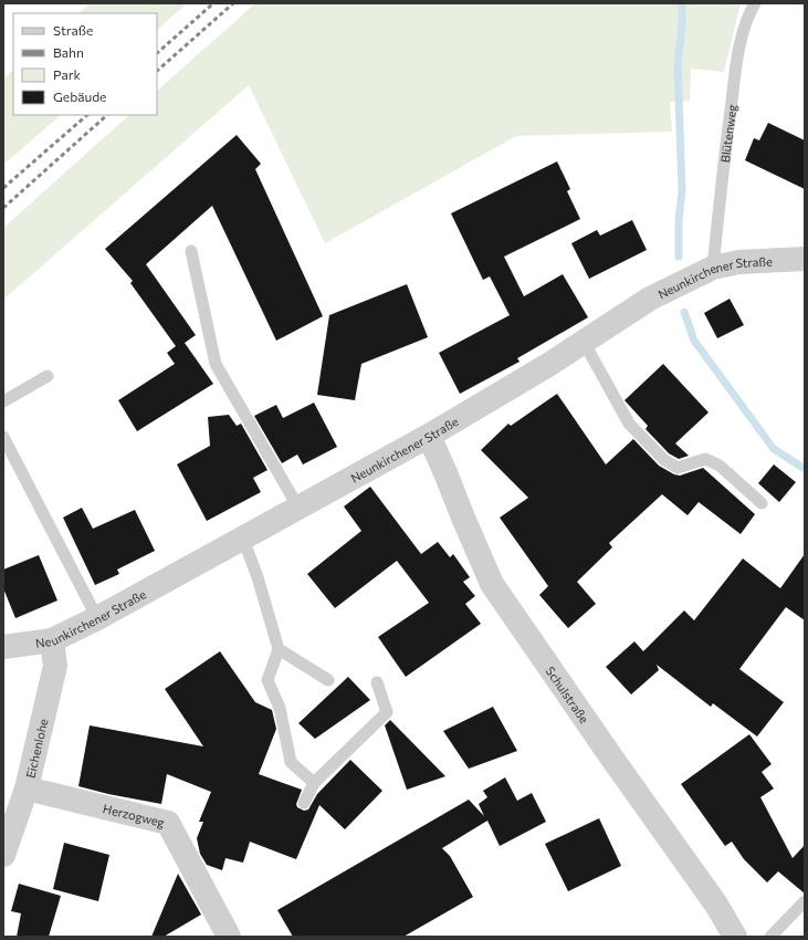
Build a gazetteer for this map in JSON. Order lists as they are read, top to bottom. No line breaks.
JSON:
{"streets":{"street":["Neunkirchener Straße","Schulstraße","Eichenlohe","Herzogweg"],"lane":["Blütenweg"]},"crossings":[["Blütenweg","Neunkirchener Straße"],["Neunkirchener Straße","Schulstraße"],["Neunkirchener Straße","Eichenlohe"],["Eichenlohe","Herzogweg"]],"legend":["Straße","Bahn","Park","Gebäude"]}
